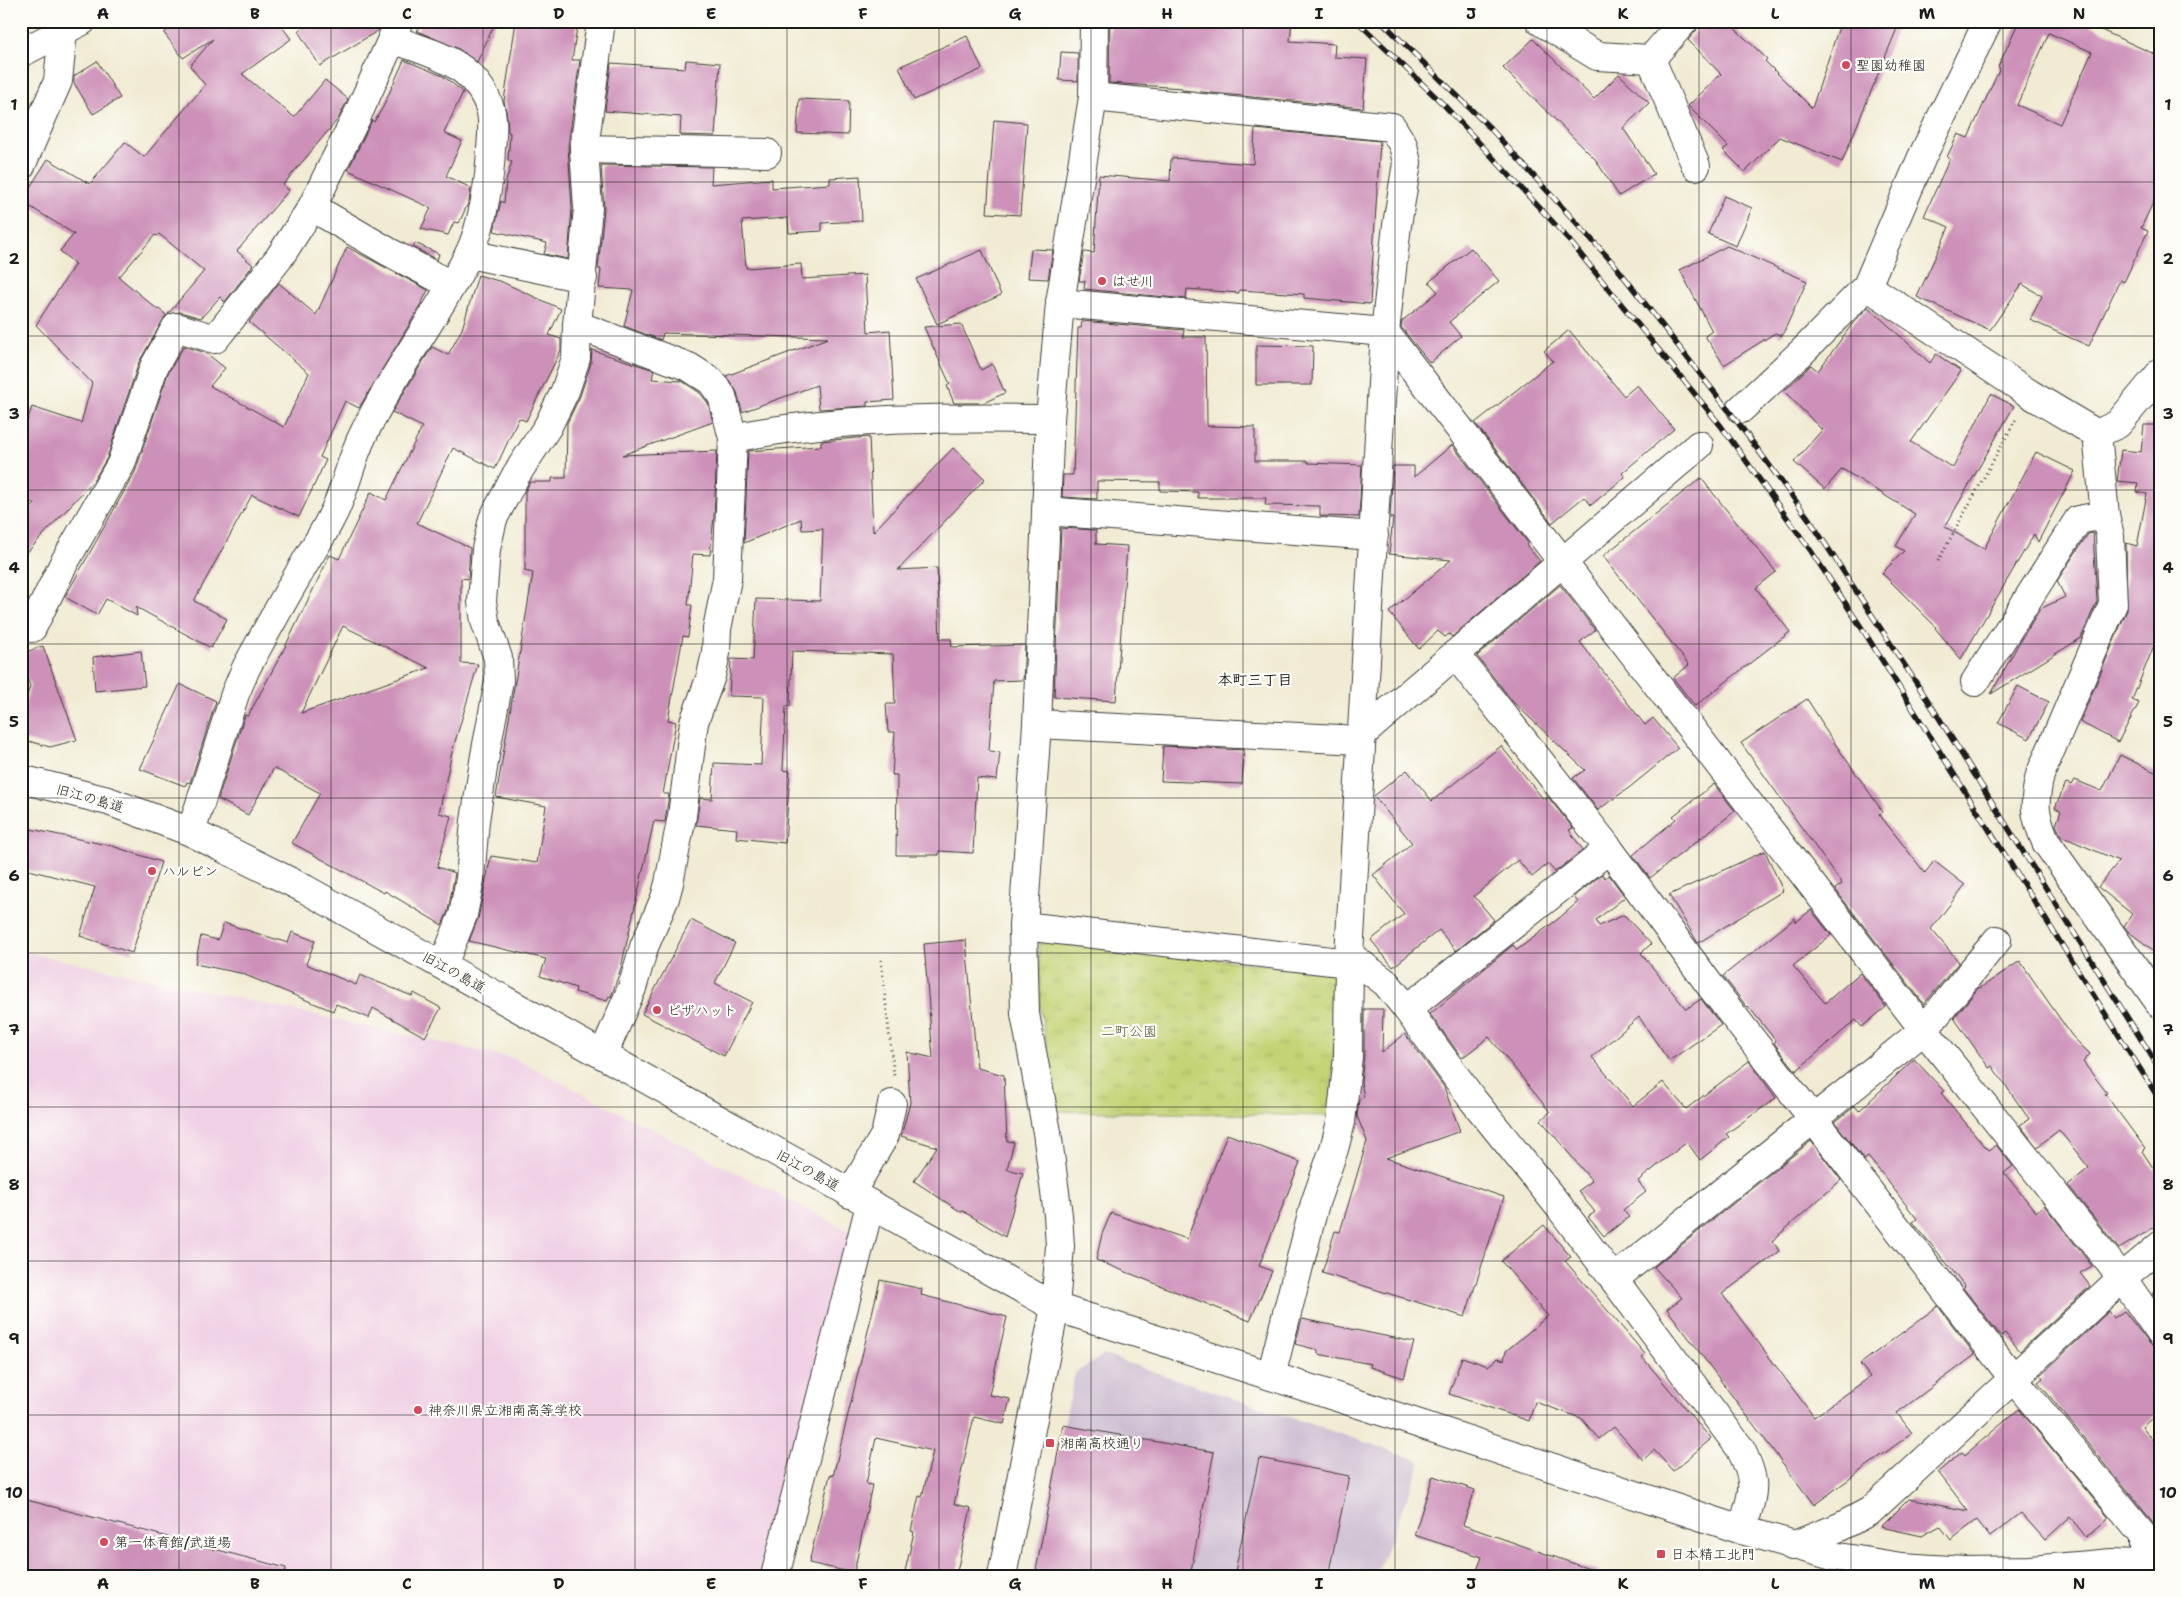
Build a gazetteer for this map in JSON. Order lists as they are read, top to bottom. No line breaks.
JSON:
{"streets":{"street":["旧江の島道"]},"districts":["本町三丁目"],"parks":["二町公園"],"places":{"other":["聖園幼稚園","はせ川","ハルピン","ピザハット","神奈川県立湘南高等学校","第一体育館/武道場"],"transit":["湘南高校通り","日本精工北門"]},"grid":{"columns":["A","B","C","D","E","F","G","H","I","J","K","L","M","N"],"rows":["1","2","3","4","5","6","7","8","9","10"]}}
